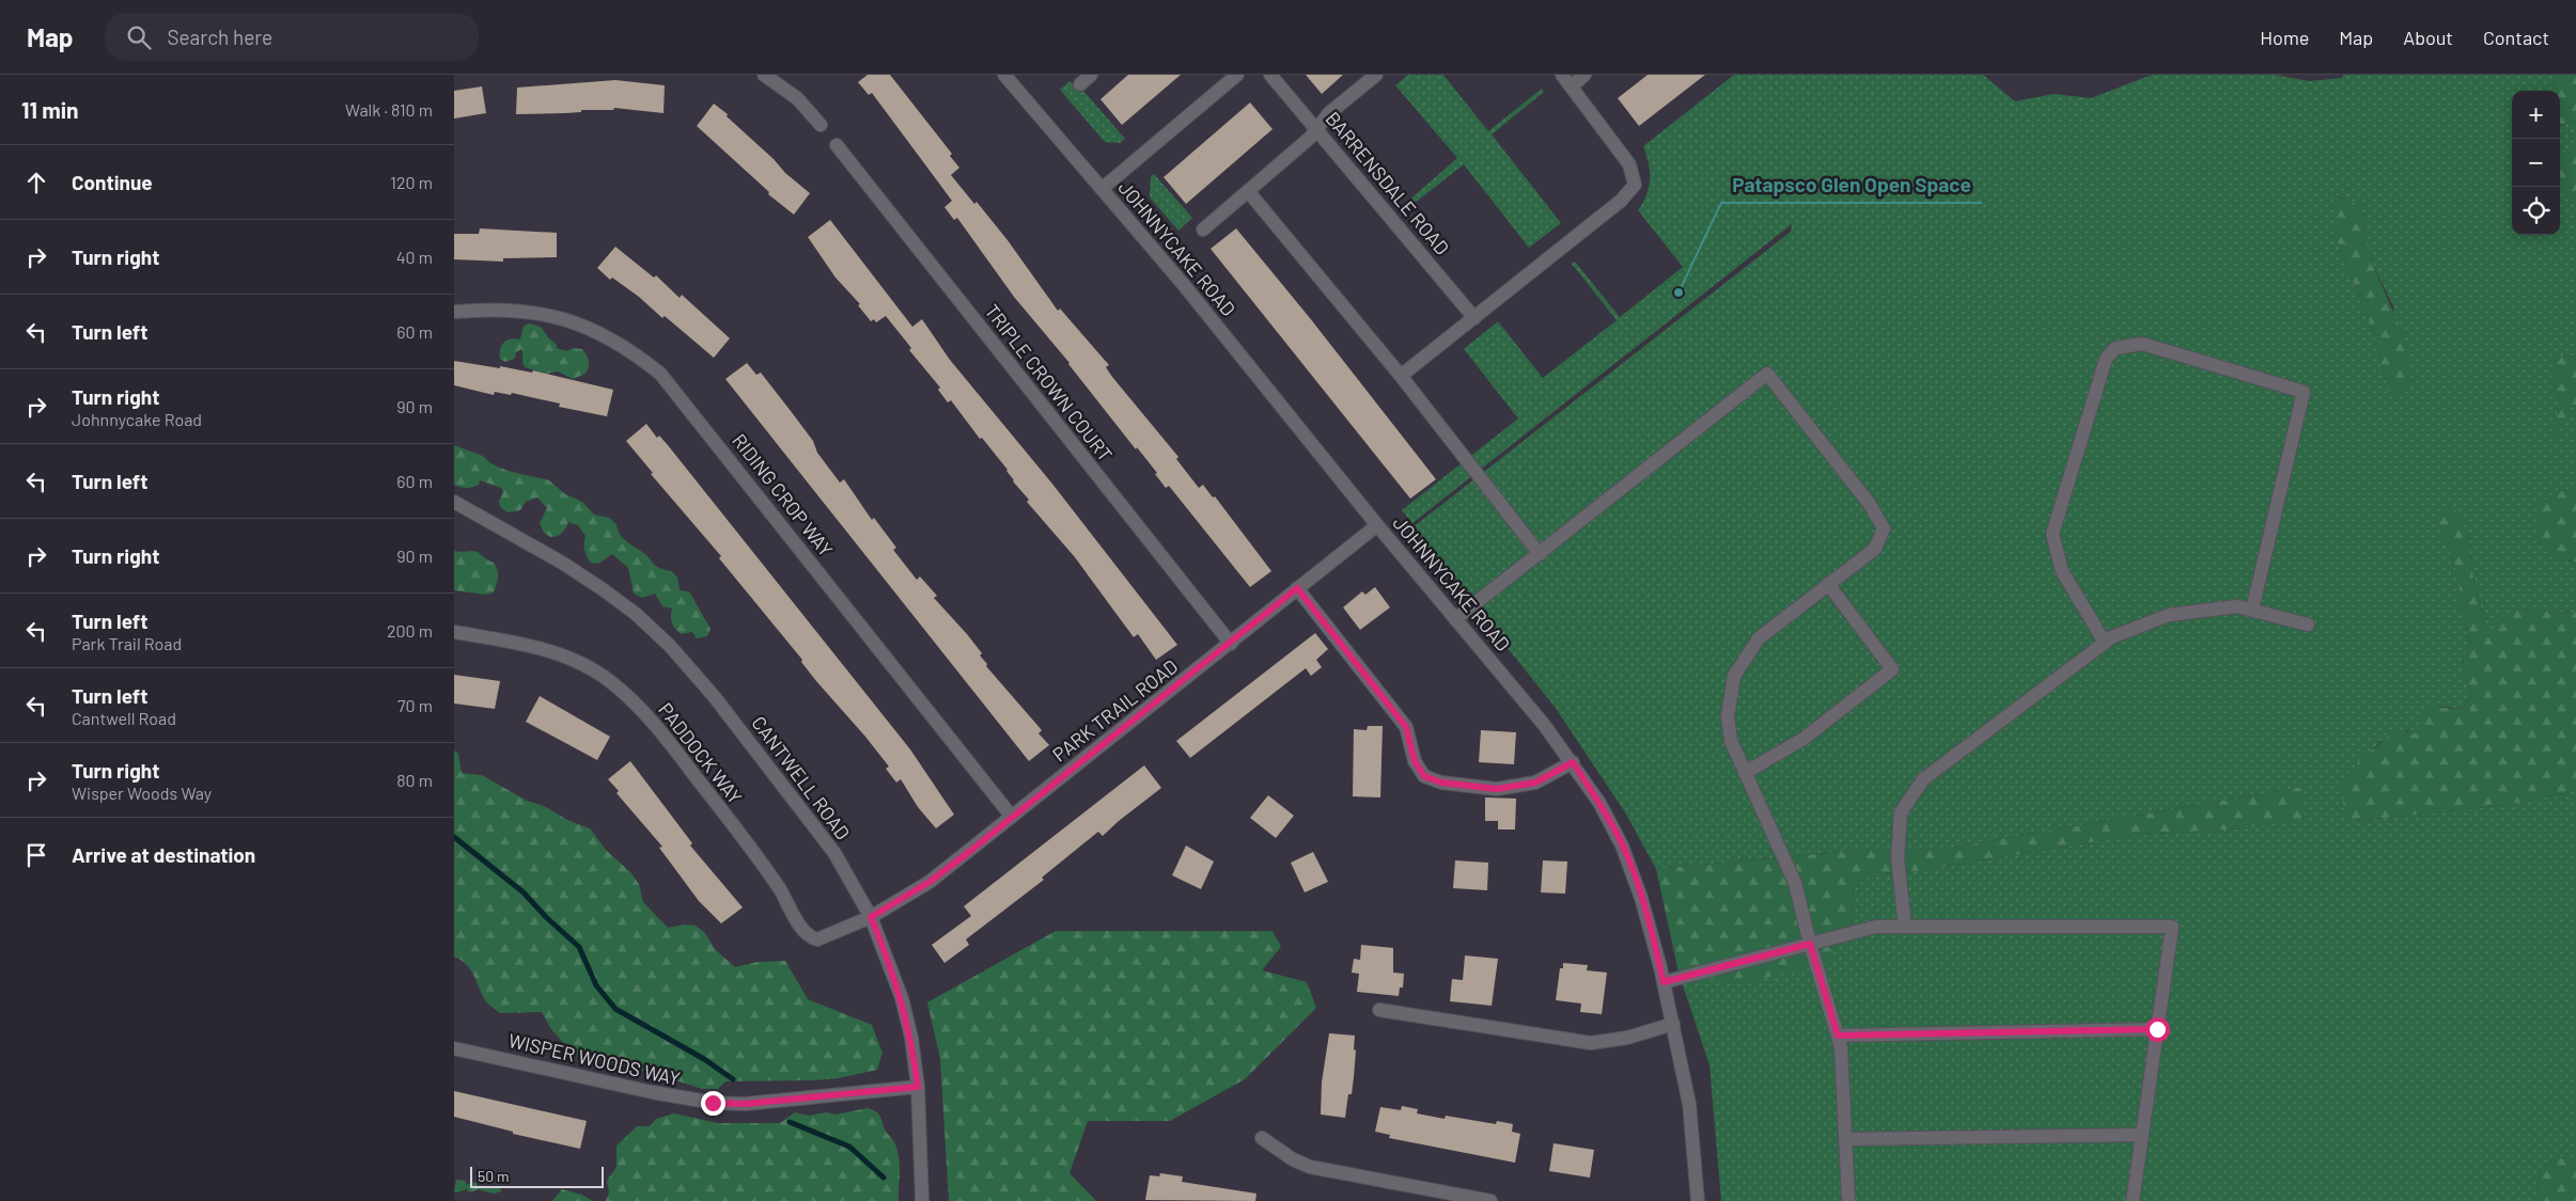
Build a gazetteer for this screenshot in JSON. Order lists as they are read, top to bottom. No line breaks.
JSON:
{"streets":{"street":["BARRENSDALE ROAD","JOHNNYCAKE ROAD","TRIPLE CROWN COURT","RIDING CROP WAY","PARK TRAIL ROAD","PADDOCK WAY","CANTWELL ROAD","WISPER WOODS WAY"]},"crossings":[["JOHNNYCAKE ROAD","PARK TRAIL ROAD"],["TRIPLE CROWN COURT","PARK TRAIL ROAD"],["RIDING CROP WAY","PARK TRAIL ROAD"],["PARK TRAIL ROAD","PADDOCK WAY"],["PARK TRAIL ROAD","CANTWELL ROAD"],["PADDOCK WAY","CANTWELL ROAD"],["CANTWELL ROAD","WISPER WOODS WAY"]],"places":["Patapsco Glen Open Space"],"scale_bar":"50 m","page":{"header":"Map","search":"Search here","nav":["Home","Map","About","Contact"],"heading":["11 min","Walk · 810 m"],"map_buttons":["+","−"],"list":[["Continue","120 m"],["Turn right","40 m"],["Turn left","60 m"],["Turn right","Johnnycake Road","90 m"],["Turn left","60 m"],["Turn right","90 m"],["Turn left","Park Trail Road","200 m"],["Turn left","Cantwell Road","70 m"],["Turn right","Wisper Woods Way","80 m"],"Arrive at destination"],"scale":"50 m"}}
